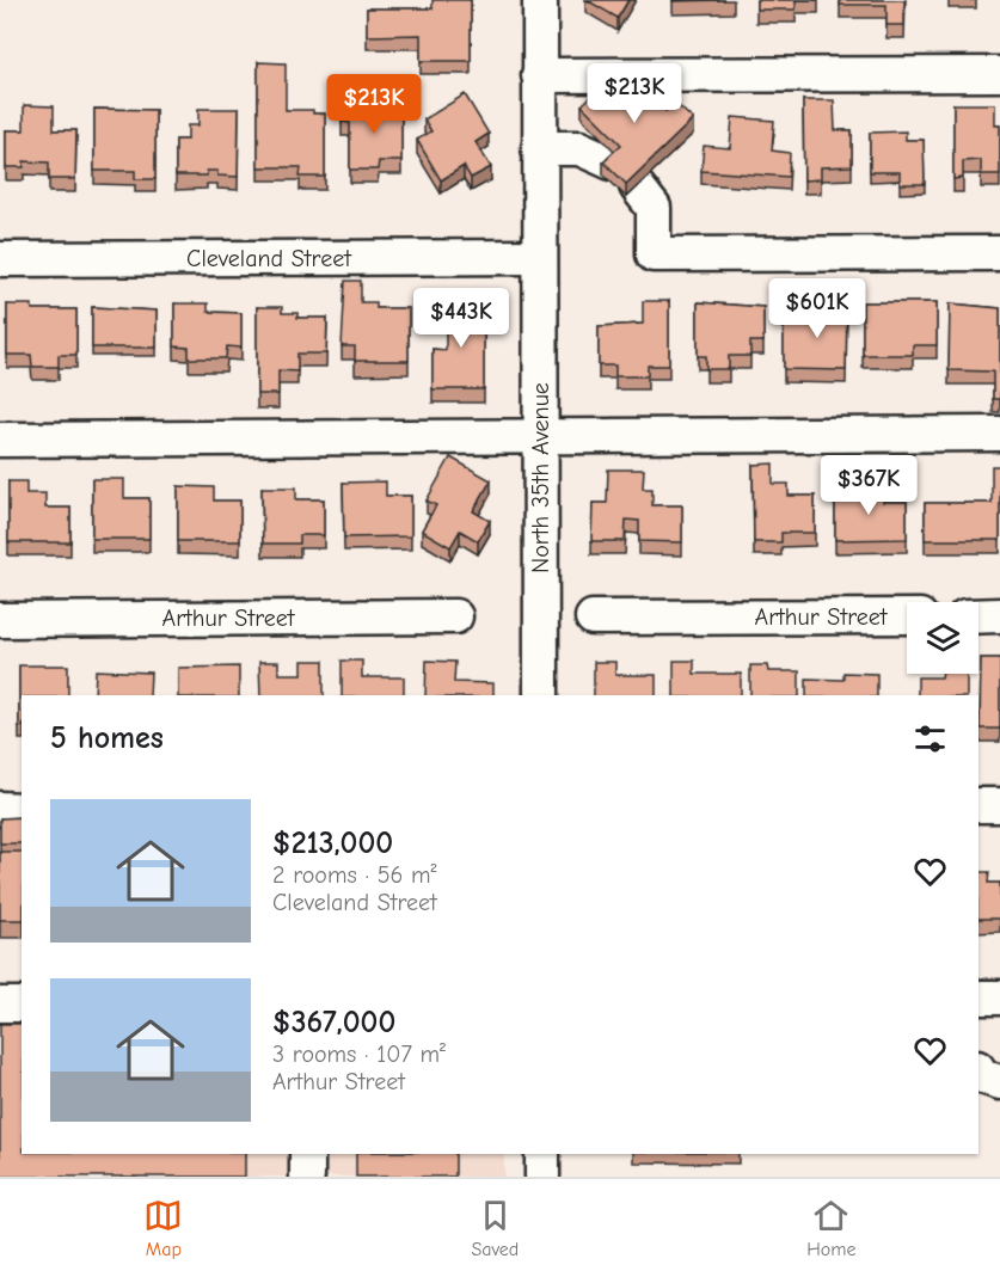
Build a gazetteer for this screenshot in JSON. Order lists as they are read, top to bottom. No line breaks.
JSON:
{"streets":{"street":["Cleveland Street","North 35th Avenue","Arthur Street"]},"crossings":[["Cleveland Street","North 35th Avenue"]],"page":{"price":["$213K","$213K","$601K","$443K","$367K"],"heading":"5 homes","list":[{"name":"$213,000","note":"2 rooms · 56 m² · Cleveland Street"},{"name":"$367,000","note":"3 rooms · 107 m² · Arthur Street"}],"tabs":["Map","Saved","Home"]}}
